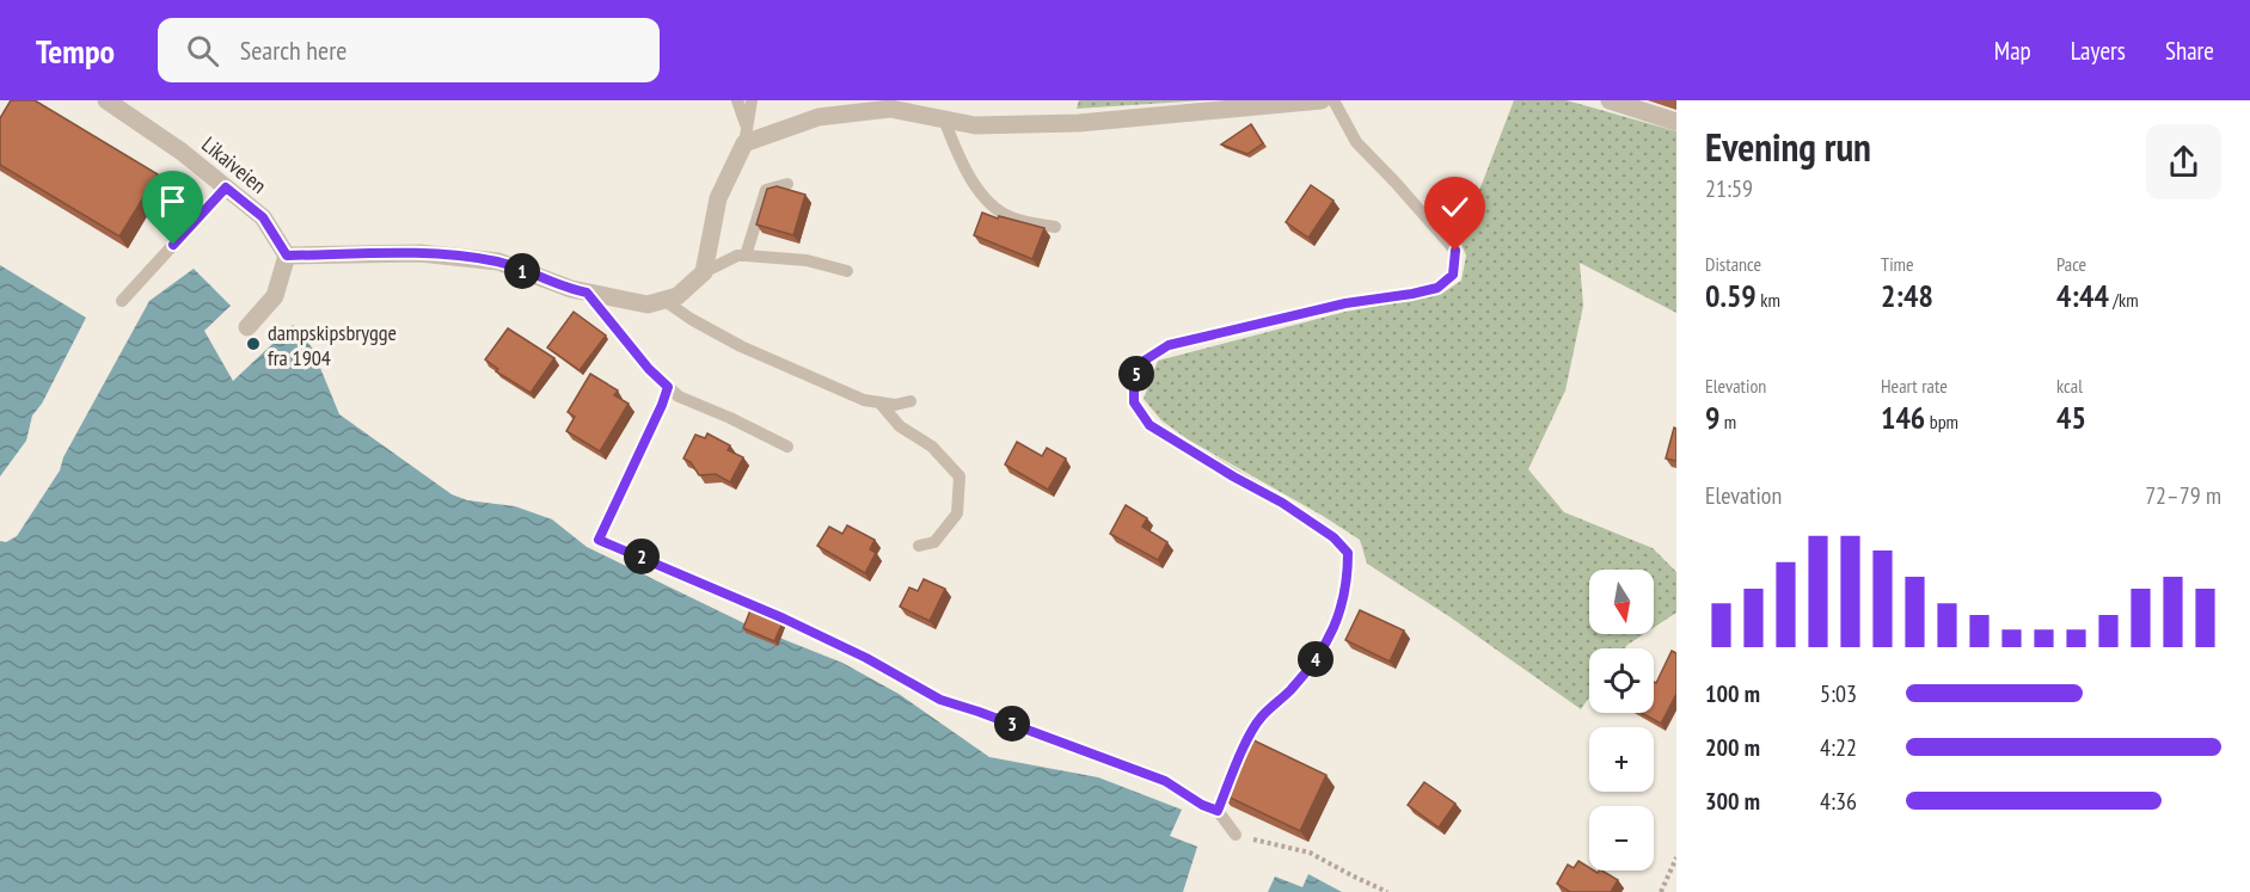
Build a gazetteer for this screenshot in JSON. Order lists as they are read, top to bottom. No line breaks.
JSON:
{"streets":{"street":["Likaiveien"]},"places":["dampskipsbrygge fra 1904"],"north":"bottom","page":{"header":"Tempo","search":"Search here","nav":["Map","Layers","Share"],"heading":["Evening run","21:59"],"stats":[["Distance","0.59 km"],["Time","2:48"],["Pace","4:44 /km"],["Elevation","9 m"],["Heart rate","146 bpm"],["kcal","45"]],"pins":["1","5","2","4","3"],"chart":["Elevation","72–79 m"],"map_buttons":["+","−"],"list":[{"name":"100 m","note":"5:03"},{"name":"200 m","note":"4:22"},{"name":"300 m","note":"4:36"}]}}
